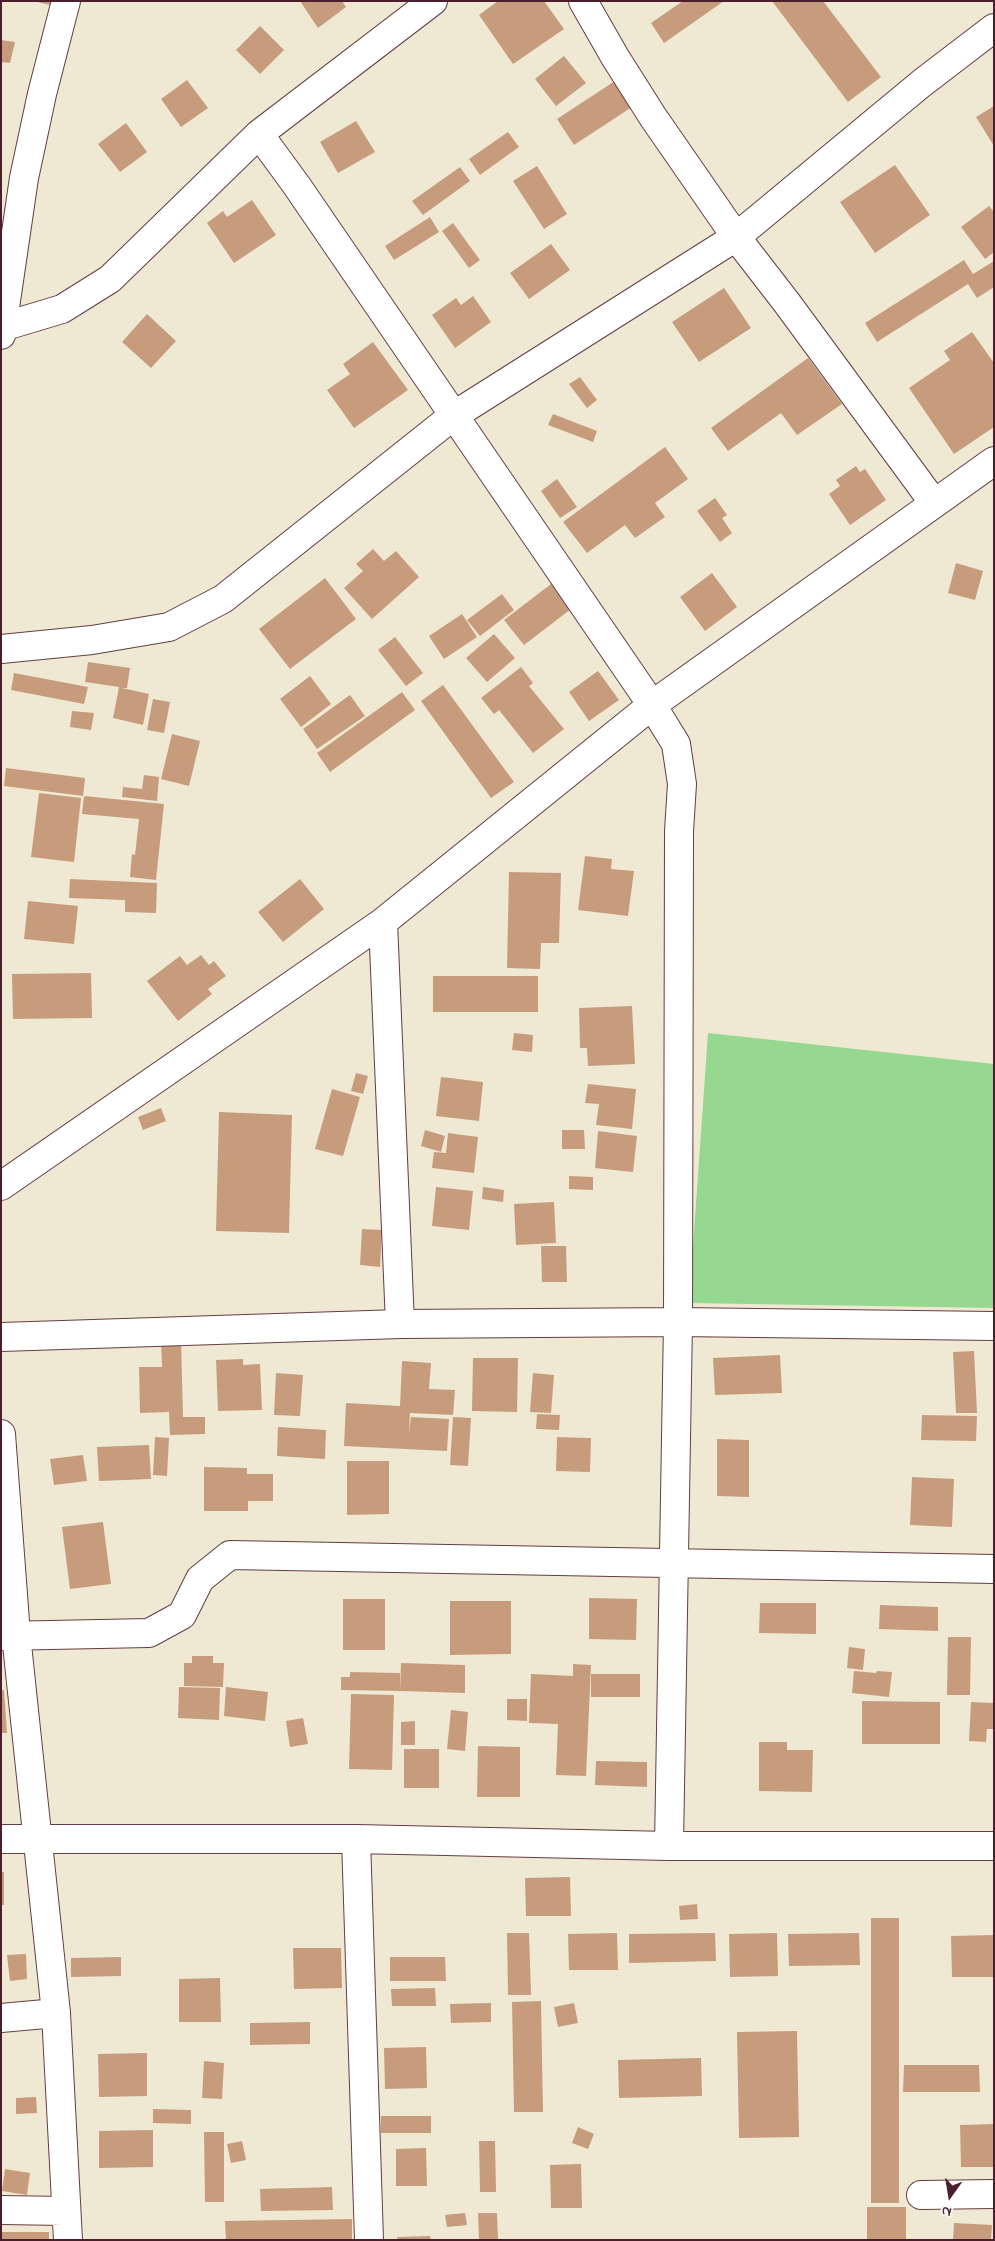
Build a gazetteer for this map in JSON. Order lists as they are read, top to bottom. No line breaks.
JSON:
{"north":"bottom"}
